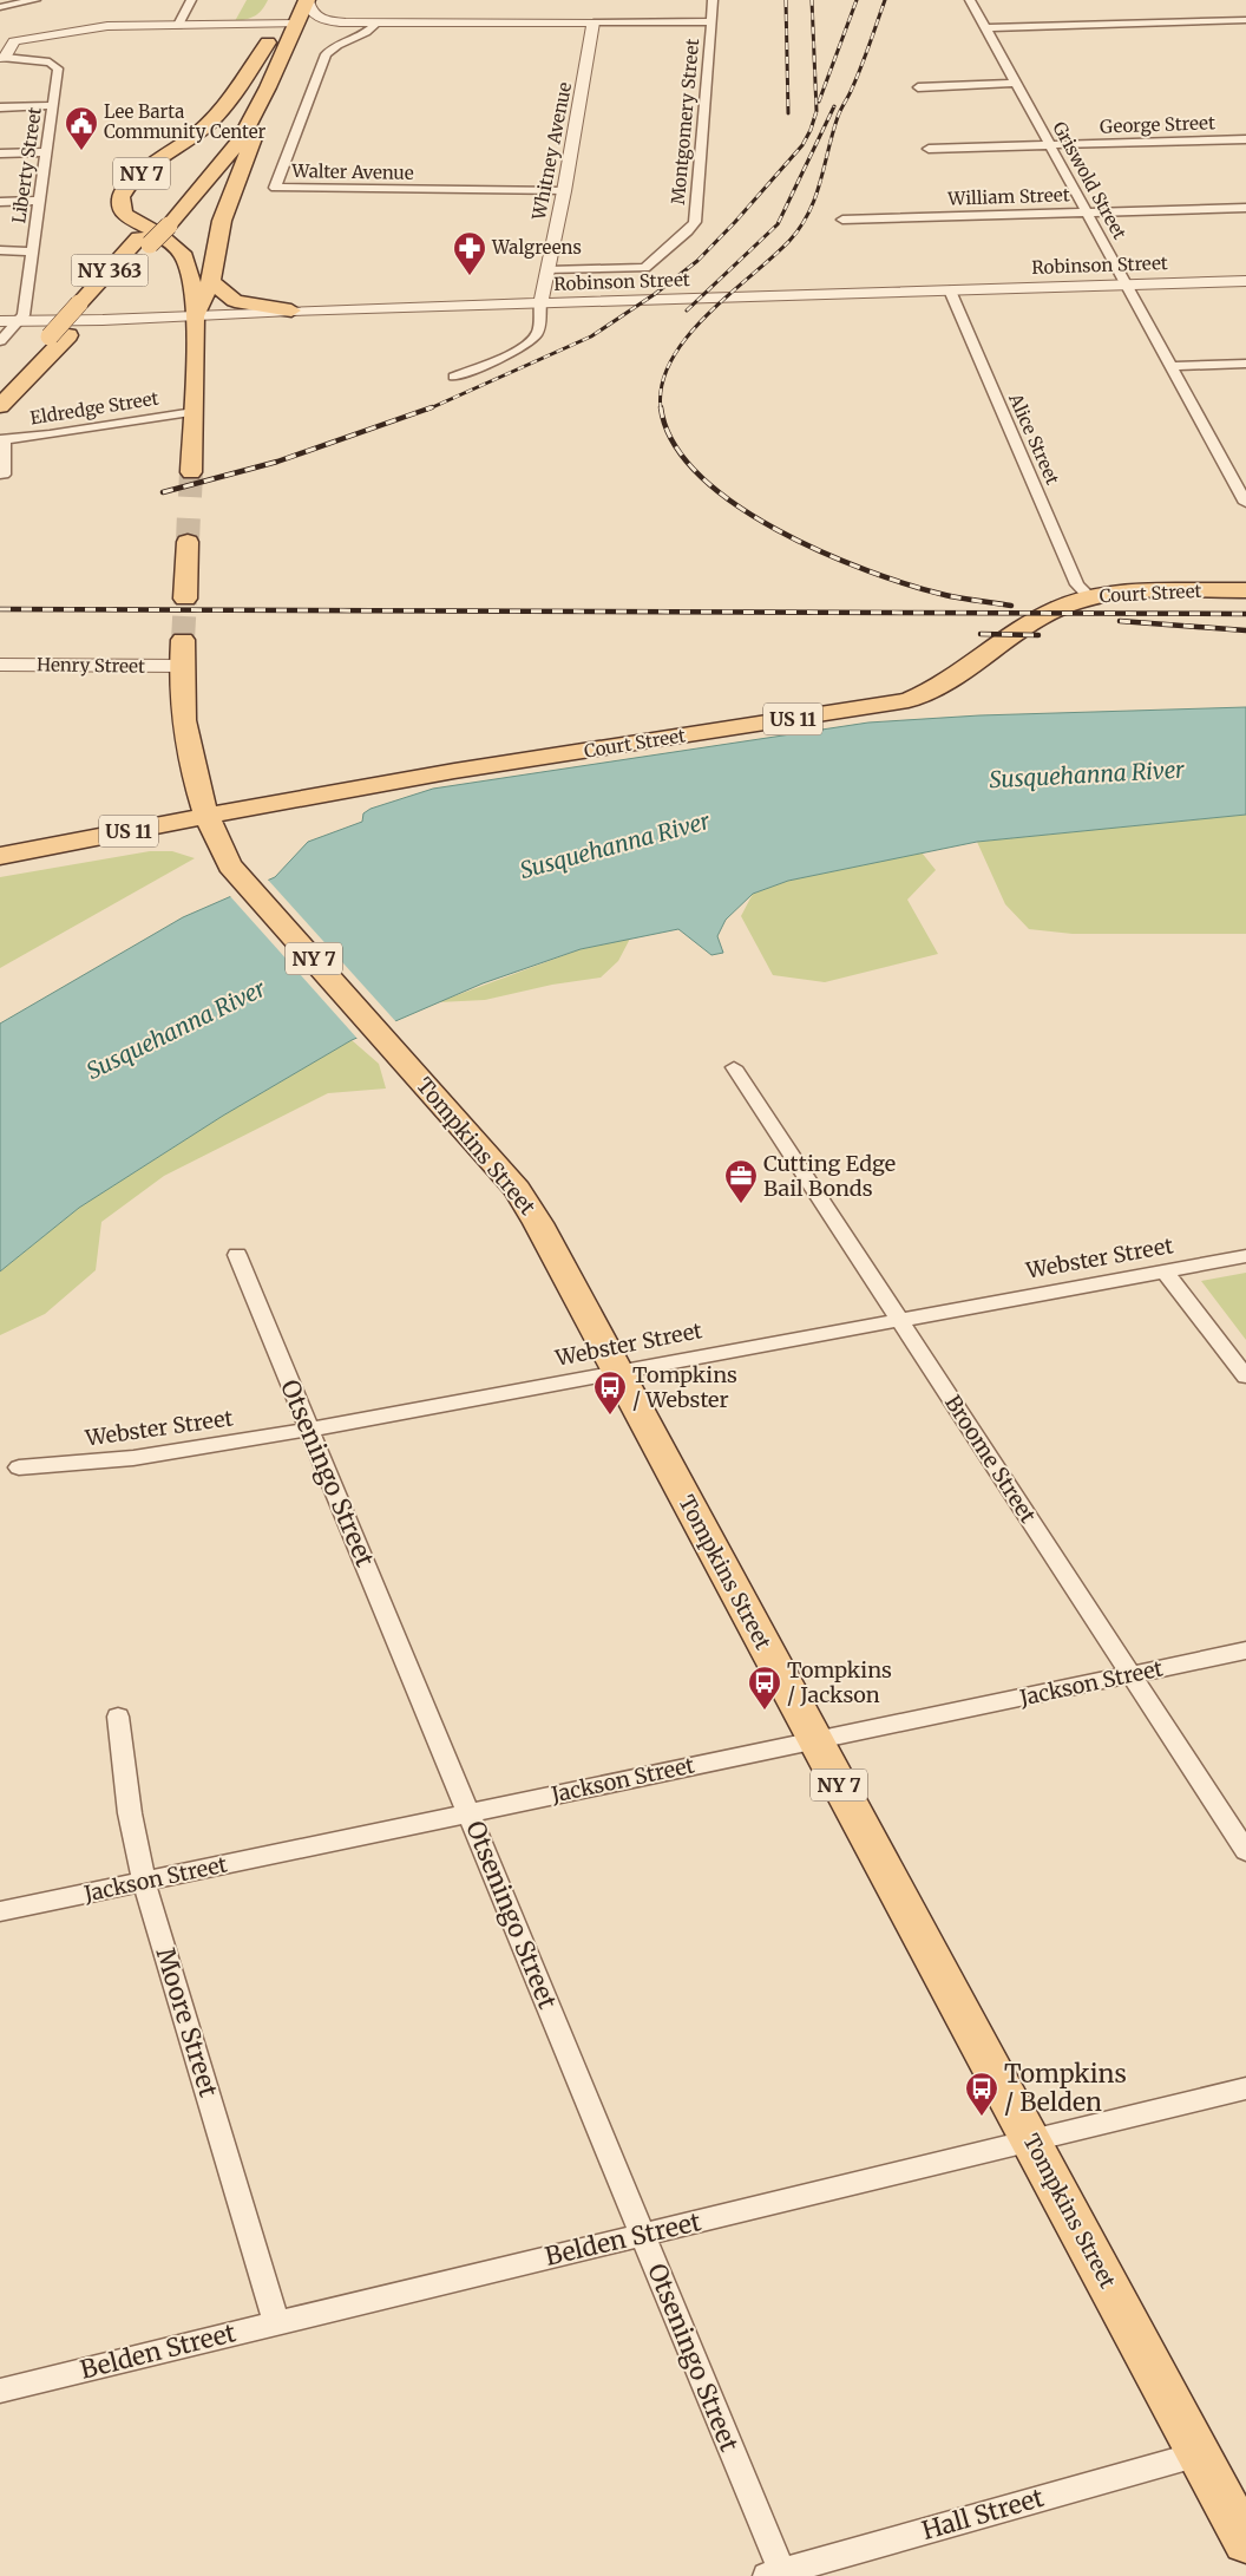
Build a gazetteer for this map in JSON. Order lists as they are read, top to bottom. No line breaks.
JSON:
{"streets":{"main road":["NY 7","NY 363","Court Street","US 11","Tompkins Street"],"street":["Montgomery Street","George Street","Whitney Avenue","Liberty Street","Walter Avenue","Griswold Street","William Street","Robinson Street","Eldredge Street","Alice Street","Henry Street","Webster Street","Broome Street","Otseningo Street","Jackson Street","Moore Street","Belden Street","Hall Street"]},"crossings":[["Montgomery Street","Whitney Avenue"],["George Street","Griswold Street"],["Whitney Avenue","Walter Avenue"],["Whitney Avenue","Robinson Street"],["Liberty Street","Robinson Street"],["NY 7","Robinson Street"],["NY 7","NY 363"],["NY 7","Eldredge Street"],["NY 7","Court Street"],["NY 7","Henry Street"],["NY 7","Tompkins Street"],["Griswold Street","William Street"],["Griswold Street","Robinson Street"],["Robinson Street","Alice Street"],["Alice Street","Court Street"],["Court Street","Tompkins Street"],["Tompkins Street","Webster Street"],["Tompkins Street","Jackson Street"],["Tompkins Street","Belden Street"],["Tompkins Street","Hall Street"],["Webster Street","Broome Street"],["Webster Street","Otseningo Street"],["Broome Street","Jackson Street"],["Otseningo Street","Jackson Street"],["Otseningo Street","Belden Street"],["Otseningo Street","Hall Street"],["Jackson Street","Moore Street"],["Moore Street","Belden Street"]],"water":["Susquehanna River"],"places":{"public building":["Lee Barta Community Center"],"pharmacy":["Walgreens"],"office":["Cutting Edge Bail Bonds"],"bus stop":["Tompkins / Webster","Tompkins / Jackson","Tompkins / Belden"]}}
